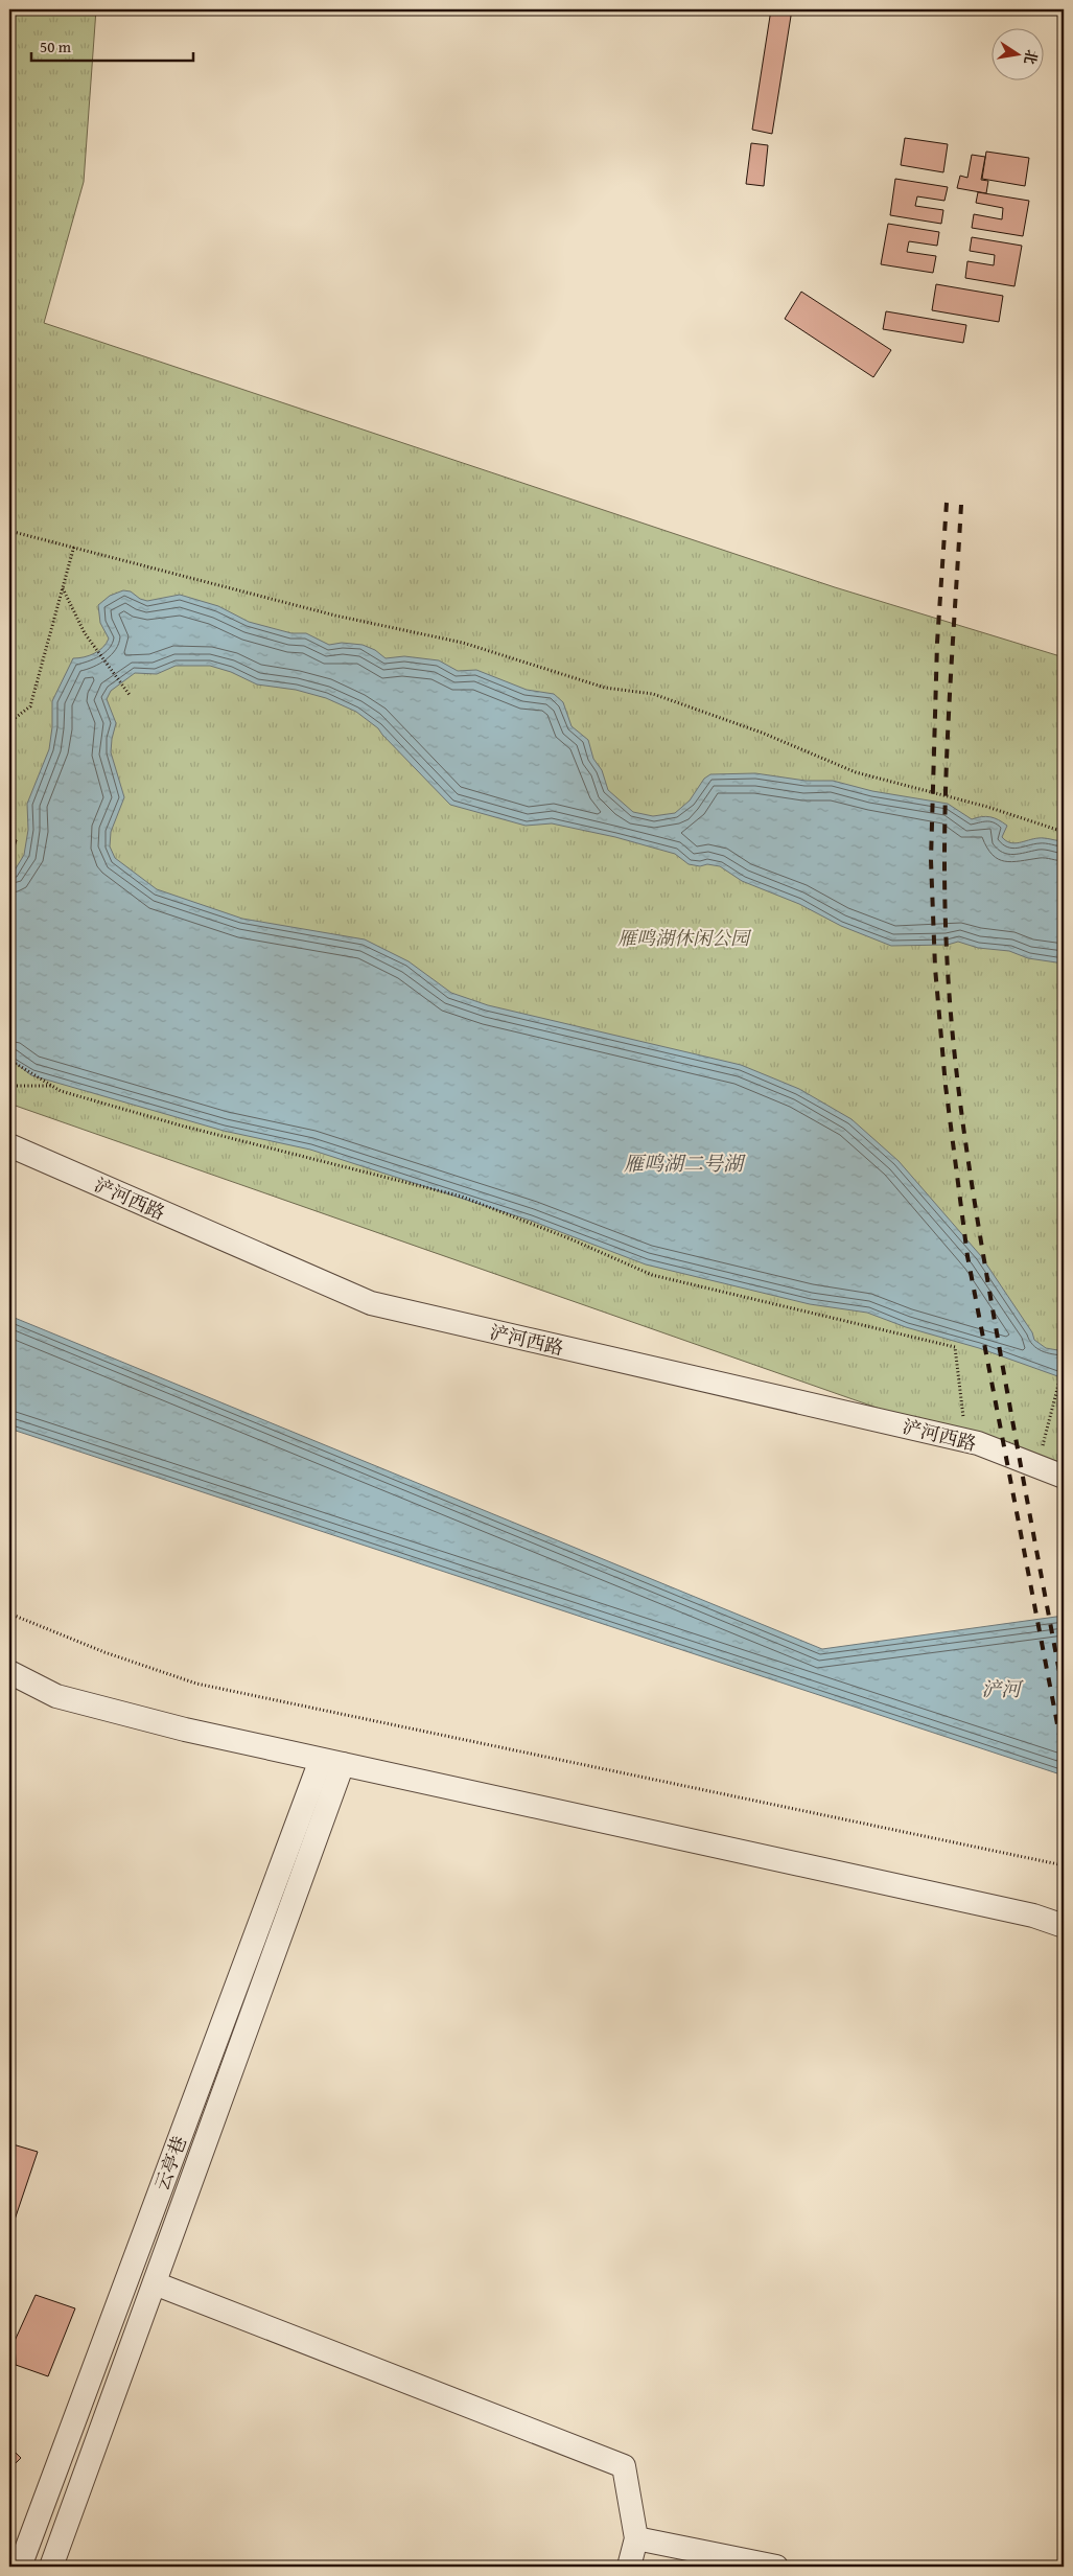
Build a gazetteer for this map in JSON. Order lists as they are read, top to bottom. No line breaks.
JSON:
{"streets":{"street":["浐河西路","云亭巷"]},"water":["雁鸣湖二号湖","浐河"],"parks":["雁鸣湖休闲公园"],"scale_bar":"50 m","north":"right"}
